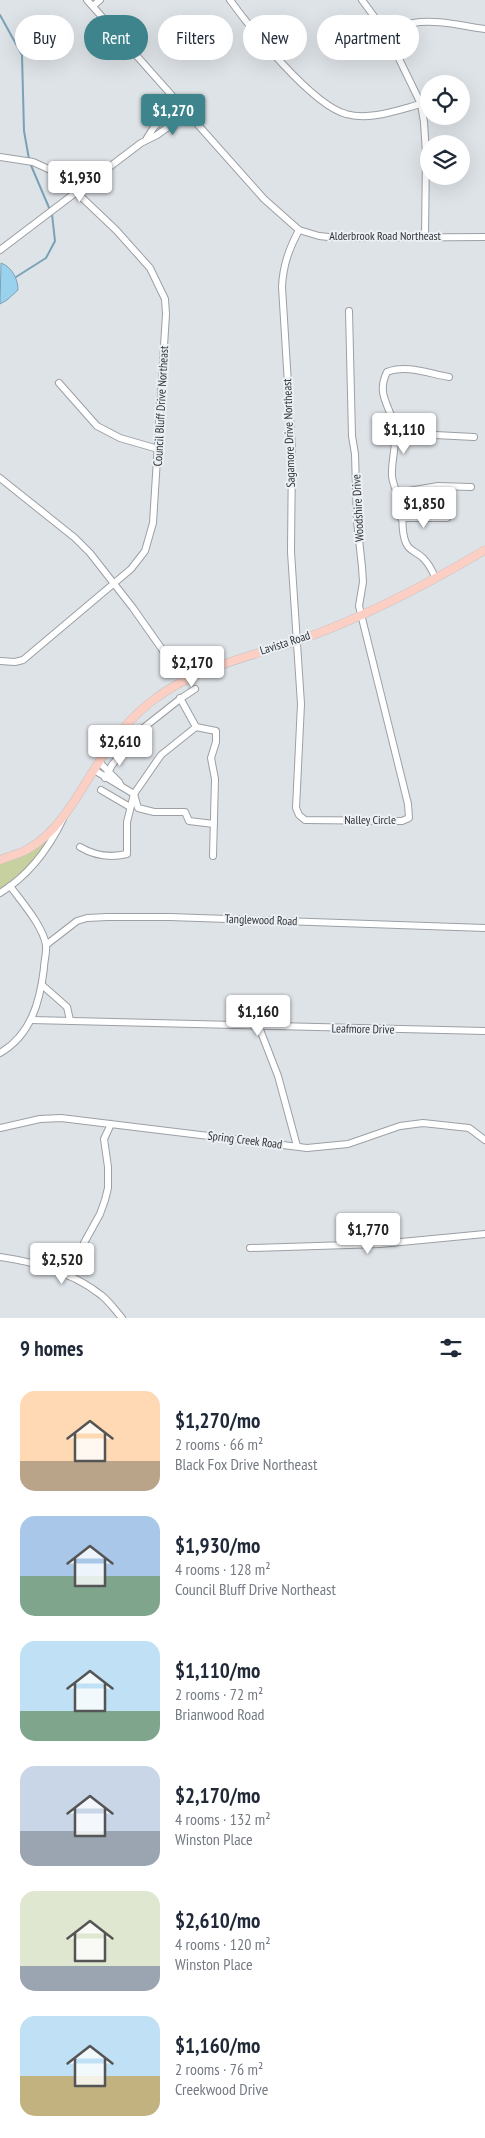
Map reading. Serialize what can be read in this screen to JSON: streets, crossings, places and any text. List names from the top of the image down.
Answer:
{
  "streets": {
    "main road": ["Lavista Road"],
    "street": [
      "Alderbrook Road Northeast",
      "Council Bluff Drive Northeast",
      "Sagamore Drive Northeast",
      "Woodshire Drive",
      "Nalley Circle",
      "Tanglewood Road",
      "Leafmore Drive",
      "Spring Creek Road"
    ]
  },
  "crossings": [
    ["Alderbrook Road Northeast", "Sagamore Drive Northeast"],
    ["Sagamore Drive Northeast", "Lavista Road"],
    ["Sagamore Drive Northeast", "Nalley Circle"],
    ["Woodshire Drive", "Lavista Road"],
    ["Woodshire Drive", "Nalley Circle"],
    ["Lavista Road", "Nalley Circle"]
  ],
  "page": {
    "chip": [
      "Buy",
      "Rent",
      "Filters",
      "New",
      "Apartment"
    ],
    "price": [
      "$1,270",
      "$1,930",
      "$1,110",
      "$1,850",
      "$2,170",
      "$2,610",
      "$1,160",
      "$1,770",
      "$2,520"
    ],
    "heading": "9 homes",
    "list": [
      {
        "name": "$1,270/mo",
        "note": "2 rooms · 66 m² · Black Fox Drive Northeast"
      },
      {
        "name": "$1,930/mo",
        "note": "4 rooms · 128 m² · Council Bluff Drive Northeast"
      },
      {
        "name": "$1,110/mo",
        "note": "2 rooms · 72 m² · Brianwood Road"
      },
      {
        "name": "$2,170/mo",
        "note": "4 rooms · 132 m² · Winston Place"
      },
      {
        "name": "$2,610/mo",
        "note": "4 rooms · 120 m² · Winston Place"
      },
      {
        "name": "$1,160/mo",
        "note": "2 rooms · 76 m² · Creekwood Drive"
      }
    ]
  }
}
